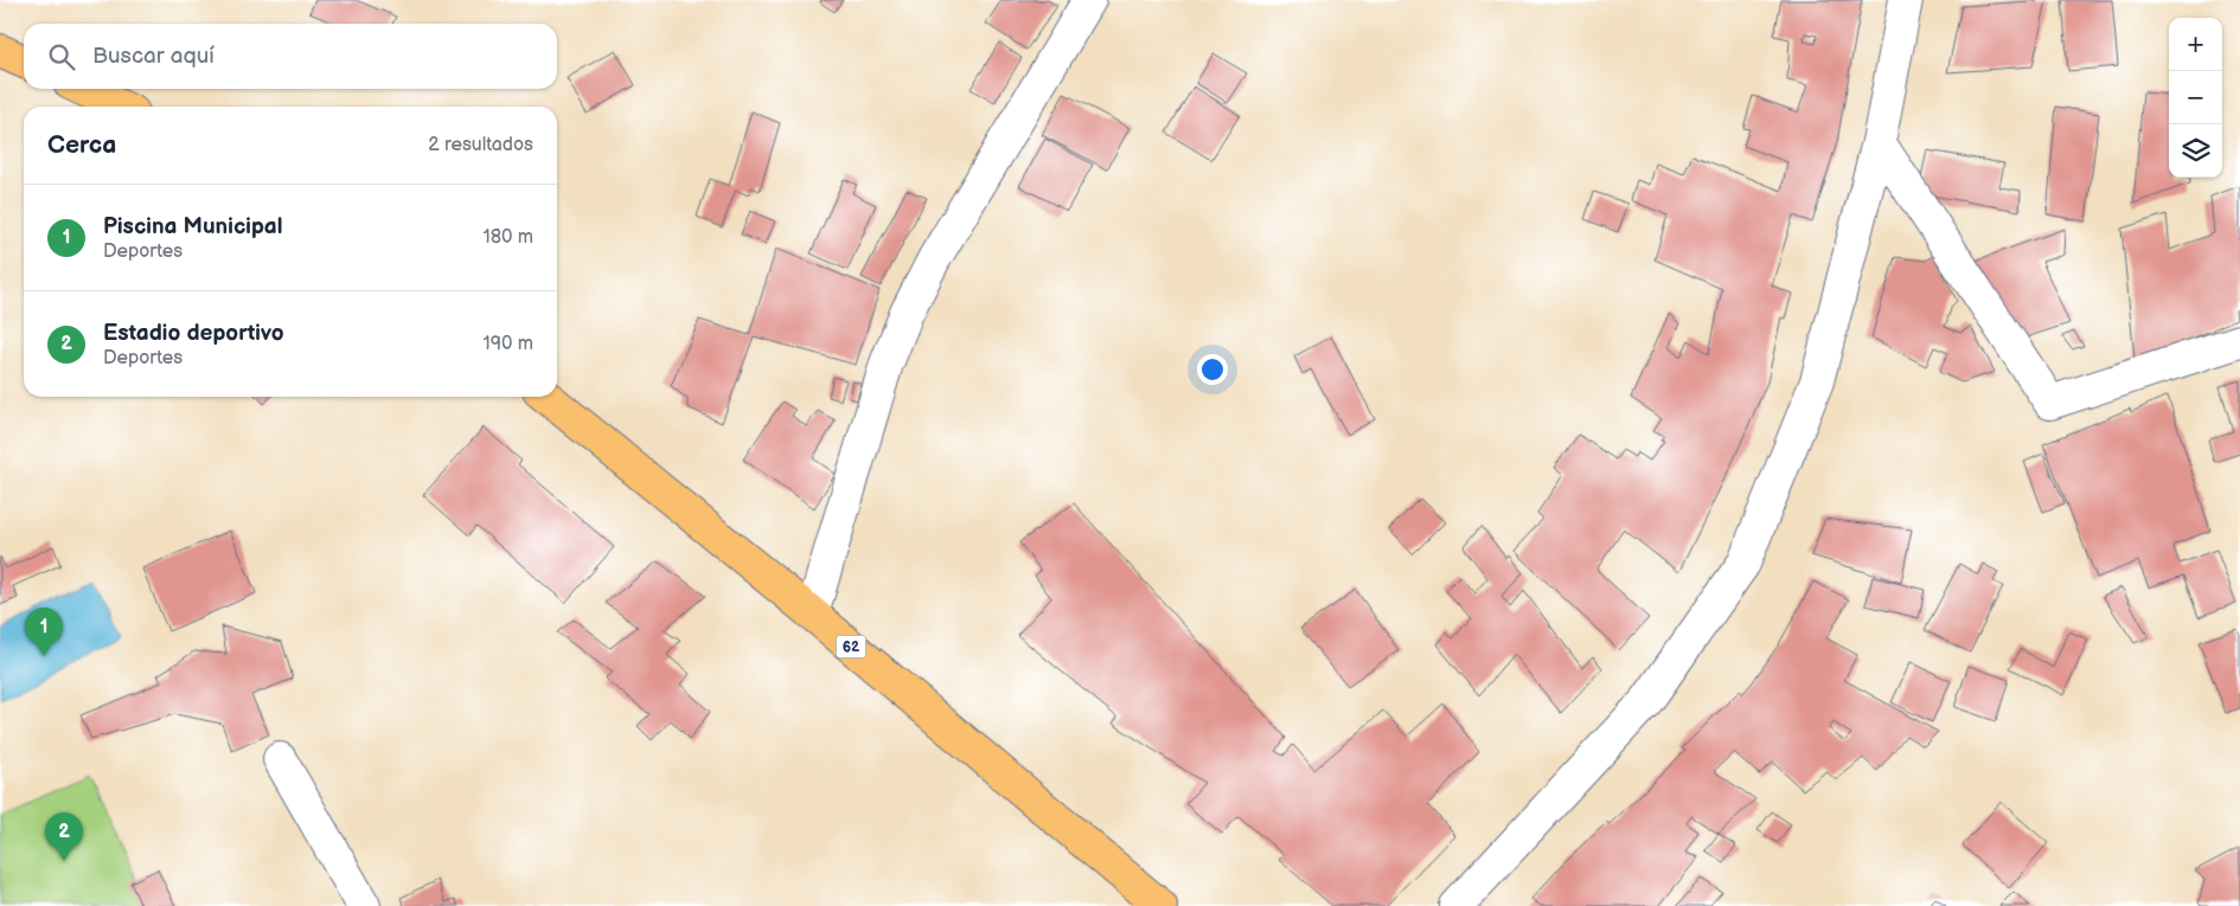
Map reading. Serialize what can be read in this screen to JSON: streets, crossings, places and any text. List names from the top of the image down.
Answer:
{
  "streets": {
    "main road": ["62"]
  },
  "page": {
    "map_buttons": ["+", "−"],
    "search": "Buscar aquí",
    "heading": ["Cerca", "2 resultados"],
    "list": [
      {
        "mark": "1",
        "name": "Piscina Municipal",
        "note": "Deportes",
        "value": "180 m"
      },
      {
        "mark": "2",
        "name": "Estadio deportivo",
        "note": "Deportes",
        "value": "190 m"
      }
    ],
    "pins": ["1", "2"]
  }
}
